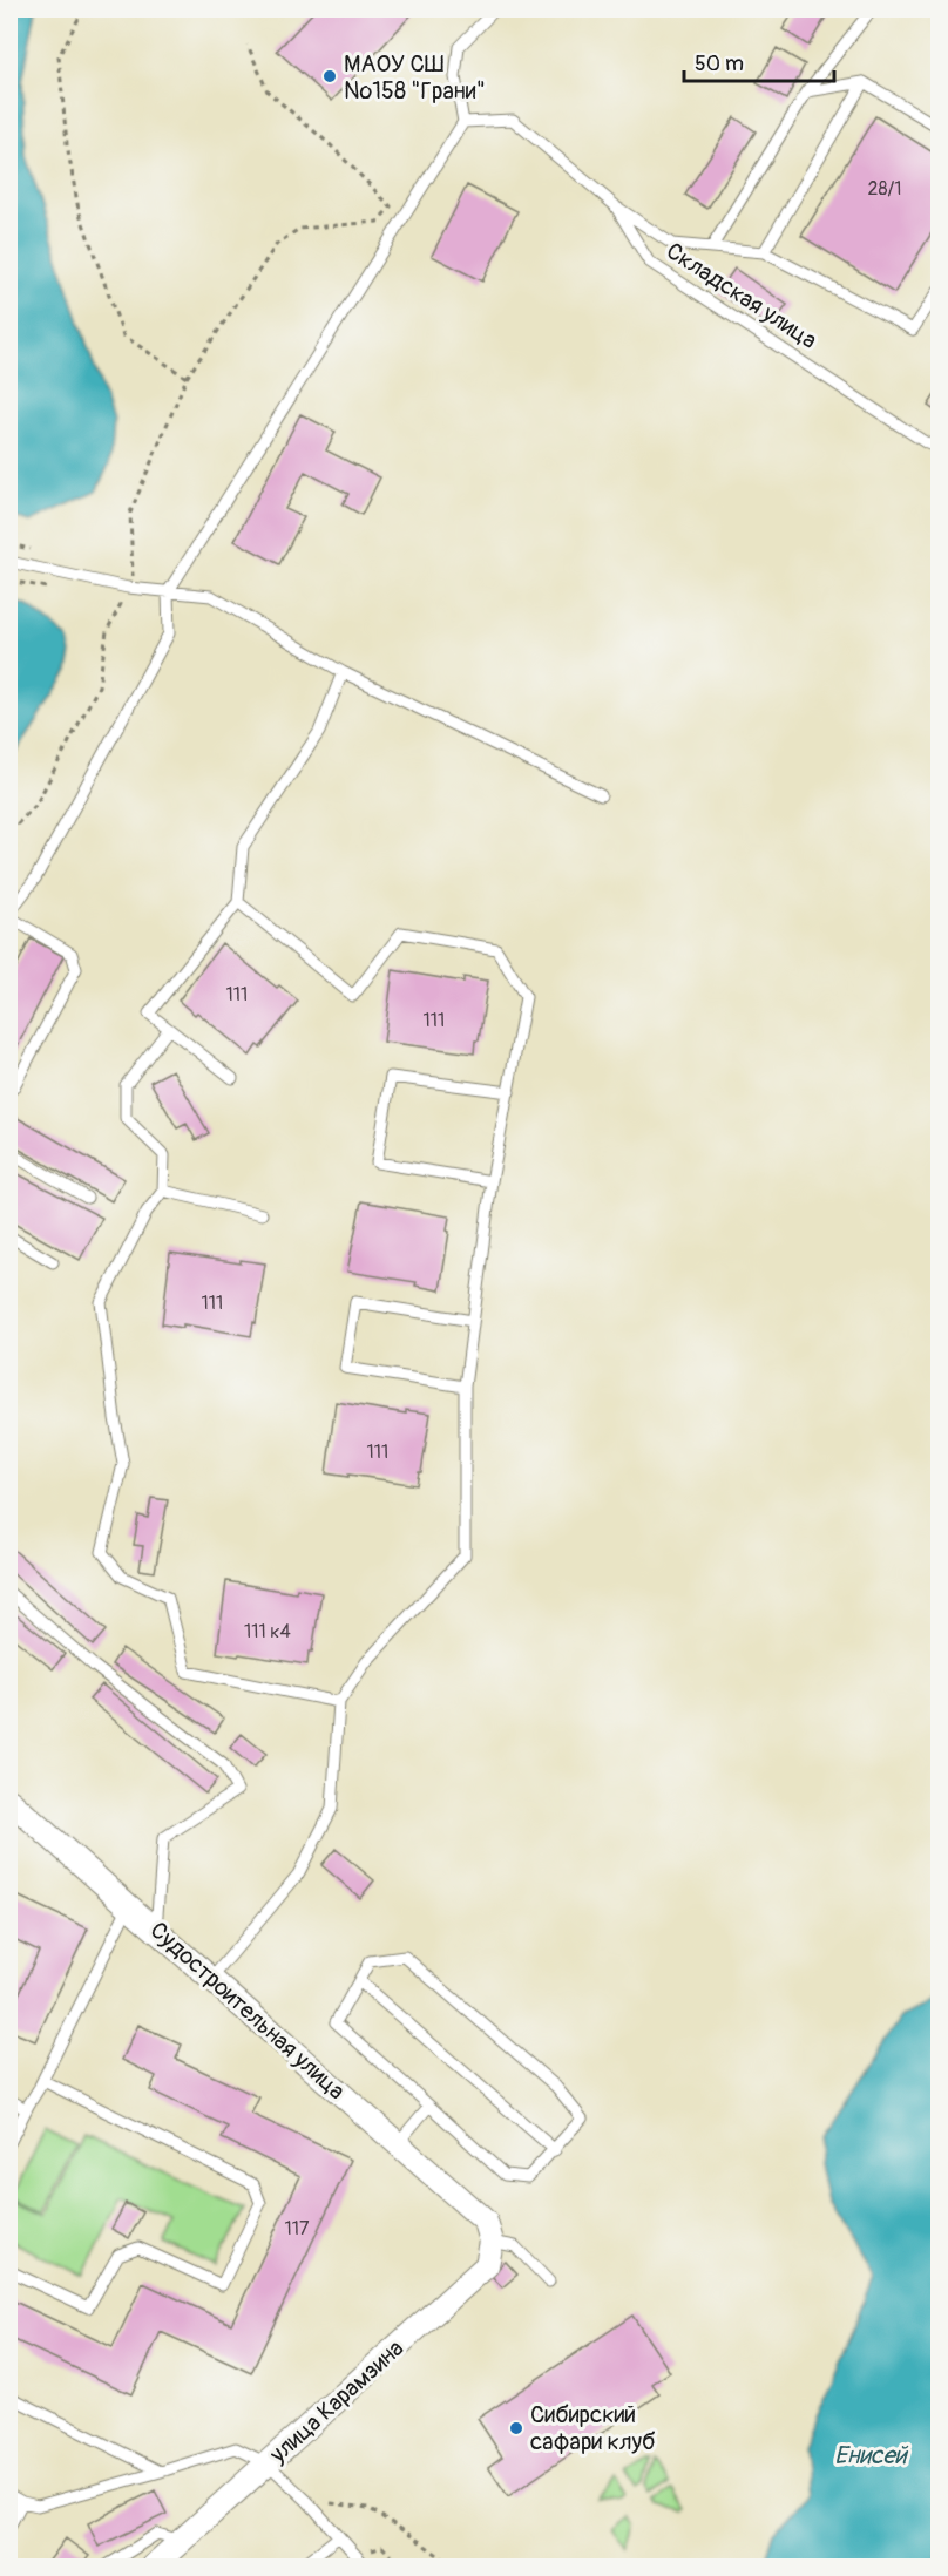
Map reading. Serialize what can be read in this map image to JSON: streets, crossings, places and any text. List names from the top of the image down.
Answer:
{
  "streets": {
    "street": ["Судостроительная улица", "улица Карамзина"],
    "lane": ["Складская улица"]
  },
  "crossings": [
    ["Судостроительная улица", "улица Карамзина"]
  ],
  "water": ["Енисей"],
  "places": ["МАОУ СШ №158 \"Грани\"", "Сибирский сафари клуб"],
  "house_numbers": [
    "28/1",
    "111",
    "111",
    "111",
    "111",
    "111 к4",
    "117"
  ],
  "scale_bar": "50 m"
}
